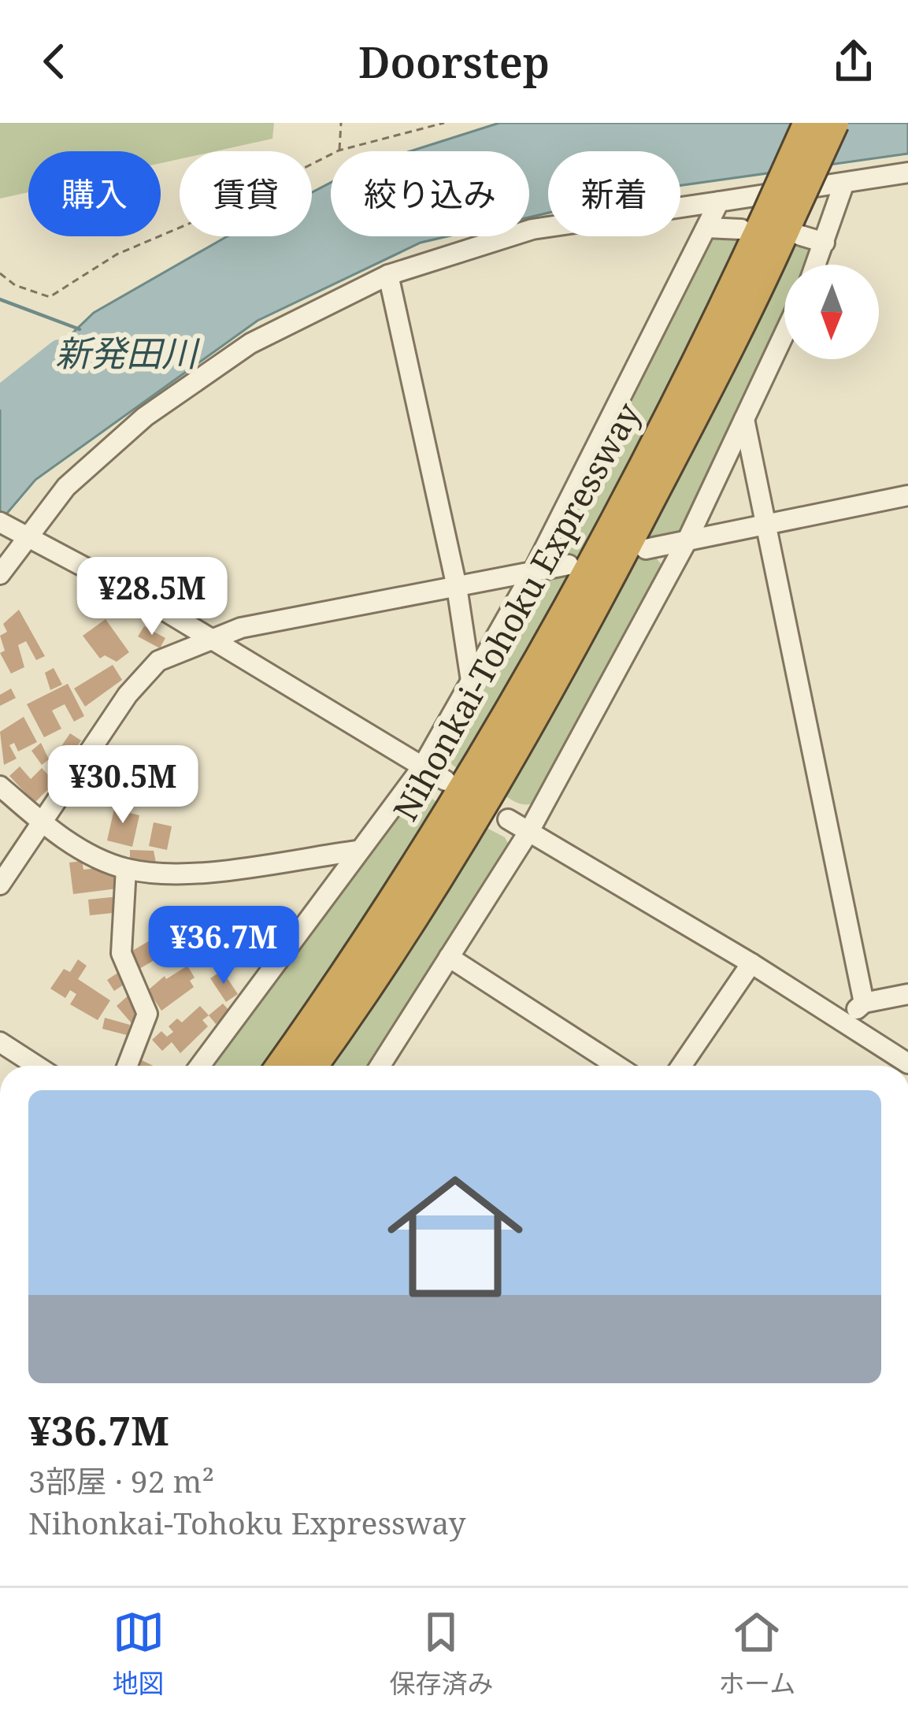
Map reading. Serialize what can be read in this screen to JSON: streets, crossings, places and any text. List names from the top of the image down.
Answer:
{
  "streets": {
    "highway": ["Nihonkai-Tohoku Expressway"]
  },
  "water": ["新発田川"],
  "north": "bottom",
  "page": {
    "header": "Doorstep",
    "chip": [
      "購入",
      "賃貸",
      "絞り込み",
      "新着"
    ],
    "price": ["¥28.5M", "¥30.5M", "¥36.7M"],
    "list": [
      {
        "name": "¥36.7M",
        "note": "3部屋 · 92 m² · Nihonkai-Tohoku Expressway"
      }
    ],
    "tabs": ["地図", "保存済み", "ホーム"]
  }
}
